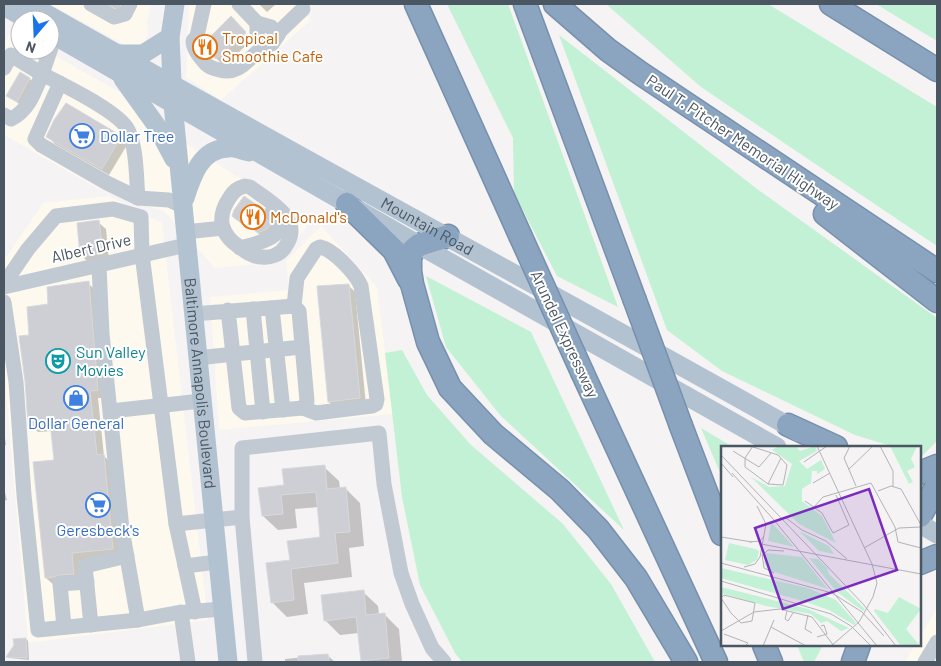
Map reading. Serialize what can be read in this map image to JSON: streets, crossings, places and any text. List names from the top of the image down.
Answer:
{
  "streets": {
    "highway": ["Paul T. Pitcher Memorial Highway", "Arundel Expressway"],
    "main road": ["Mountain Road", "Baltimore Annapolis Boulevard"],
    "street": ["Albert Drive"]
  },
  "crossings": [
    ["Mountain Road", "Baltimore Annapolis Boulevard"],
    ["Albert Drive", "Baltimore Annapolis Boulevard"]
  ],
  "places": {
    "restaurant": ["Tropical Smoothie Cafe", "McDonald's"],
    "supermarket": ["Dollar Tree", "Geresbeck's"],
    "theatre": ["Sun Valley Movies"],
    "shop": ["Dollar General"]
  },
  "north": "bottom"
}
